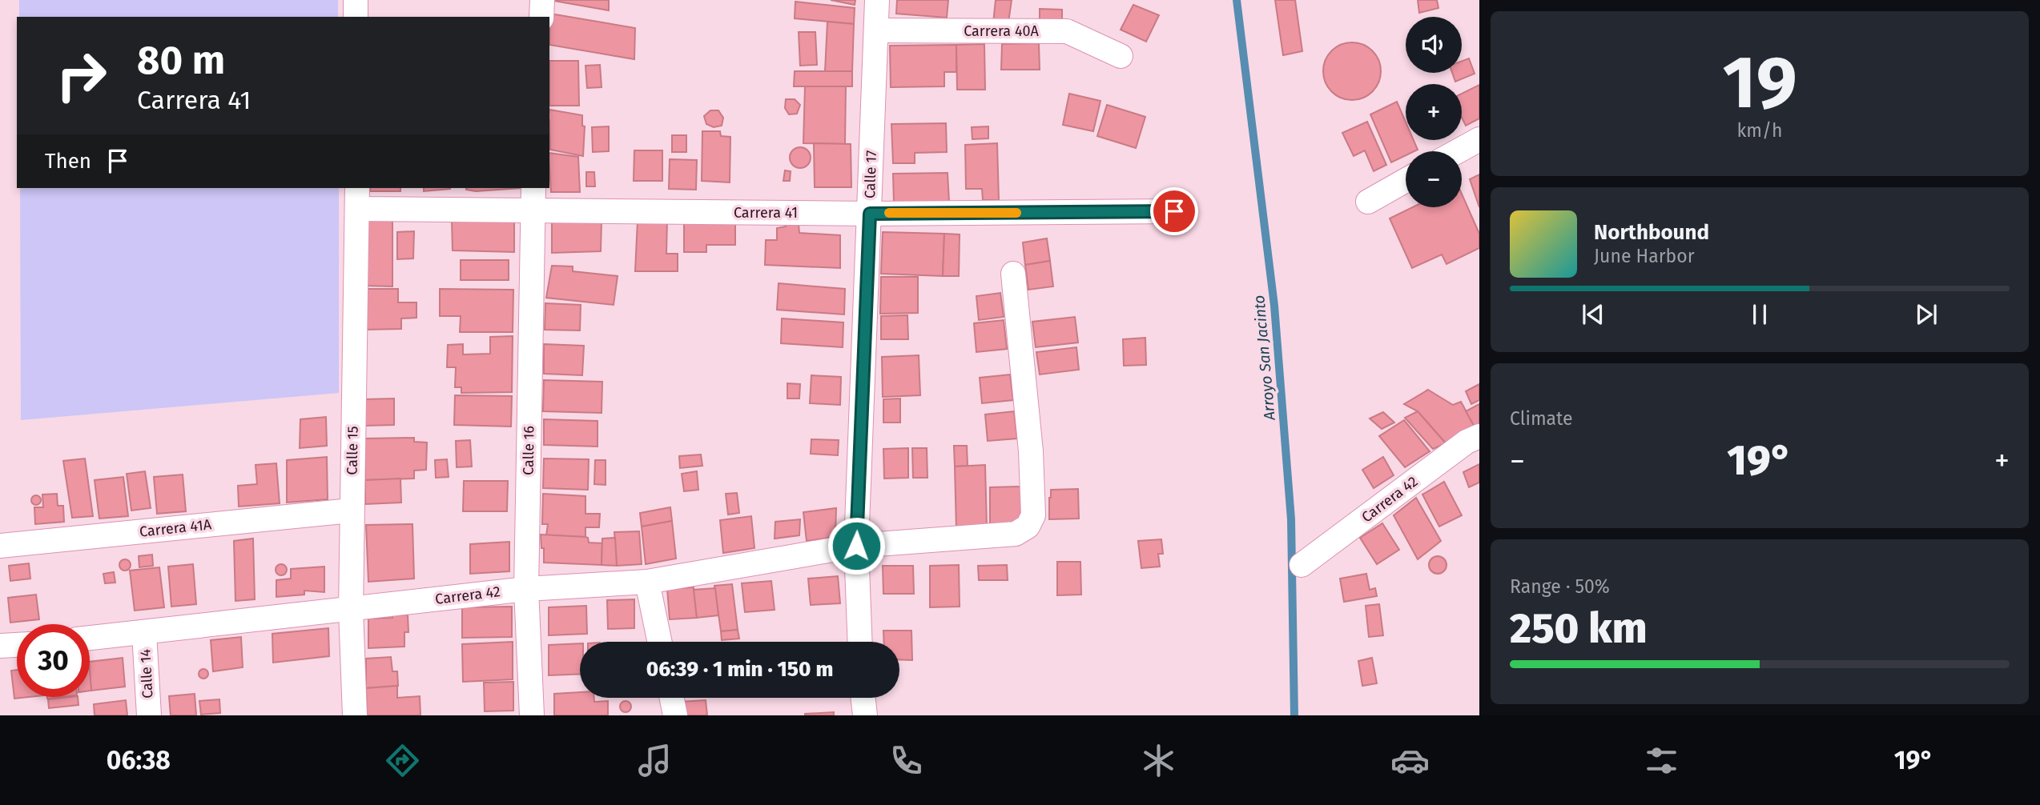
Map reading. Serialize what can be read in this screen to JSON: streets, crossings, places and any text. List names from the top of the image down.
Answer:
{
  "streets": {
    "street": [
      "Carrera 40A",
      "Calle 17",
      "Carrera 41",
      "Calle 15",
      "Calle 16",
      "Carrera 42",
      "Carrera 41A",
      "Calle 14"
    ]
  },
  "crossings": [
    ["Carrera 40A", "Calle 17"],
    ["Calle 17", "Carrera 41"],
    ["Calle 17", "Carrera 42"],
    ["Carrera 41", "Calle 15"],
    ["Carrera 41", "Calle 16"],
    ["Calle 15", "Carrera 42"],
    ["Calle 15", "Carrera 41A"],
    ["Calle 16", "Carrera 42"],
    ["Carrera 42", "Calle 14"]
  ],
  "water": ["Arroyo San Jacinto"],
  "page": {
    "tile": [
      ["19", "km/h"],
      "Climate",
      ["Range · 50%", "250 km"]
    ],
    "map_buttons": ["+", "−"],
    "turn": ["80 m", "Carrera 41"],
    "then": "Then",
    "song": ["Northbound", "June Harbor"],
    "heat": ["−", "19°", "+"],
    "limit": "30",
    "trip": "06:39 · 1 min · 150 m",
    "tabs": ["06:38", "19°"]
  }
}
